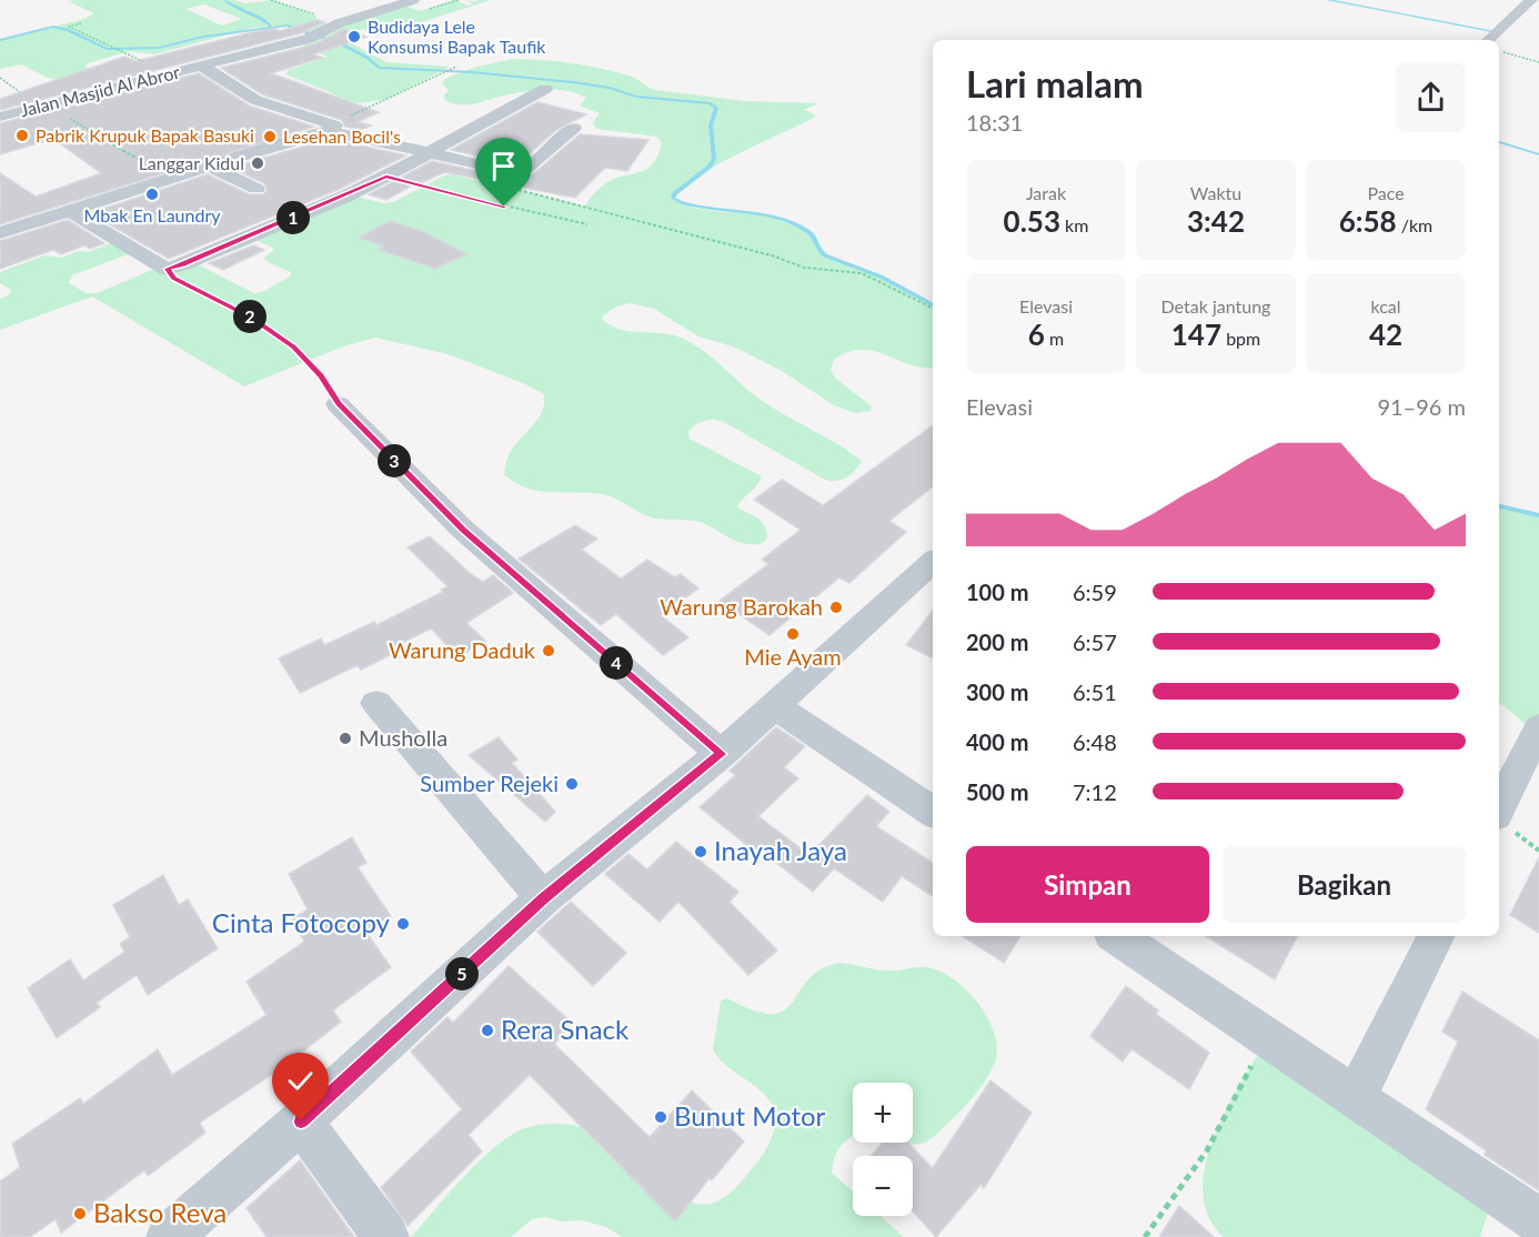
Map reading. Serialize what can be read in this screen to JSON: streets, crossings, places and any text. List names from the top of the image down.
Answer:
{
  "streets": {
    "street": ["Jalan Masjid Al Abror"]
  },
  "places": [
    "Budidaya Lele Konsumsi Bapak Taufik",
    "Pabrik Krupuk Bapak Basuki",
    "Lesehan Bocil's",
    "Langgar Kidul",
    "Mbak En Laundry",
    "Warung Barokah",
    "Mie Ayam",
    "Warung Daduk",
    "Musholla",
    "Sumber Rejeki",
    "Inayah Jaya",
    "Cinta Fotocopy",
    "Rera Snack",
    "Bunut Motor",
    "Bakso Reva"
  ],
  "page": {
    "heading": ["Lari malam", "18:31"],
    "stats": [
      ["Jarak", "0.53 km"],
      ["Waktu", "3:42"],
      ["Pace", "6:58 /km"],
      ["Elevasi", "6 m"],
      ["Detak jantung", "147 bpm"],
      ["kcal", "42"]
    ],
    "pins": [
      "1",
      "2",
      "3",
      "4",
      "5"
    ],
    "chart": ["Elevasi", "91–96 m"],
    "list": [
      {
        "name": "100 m",
        "note": "6:59"
      },
      {
        "name": "200 m",
        "note": "6:57"
      },
      {
        "name": "300 m",
        "note": "6:51"
      },
      {
        "name": "400 m",
        "note": "6:48"
      },
      {
        "name": "500 m",
        "note": "7:12"
      }
    ],
    "buttons": ["Simpan", "Bagikan"],
    "map_buttons": ["+", "−"]
  }
}
